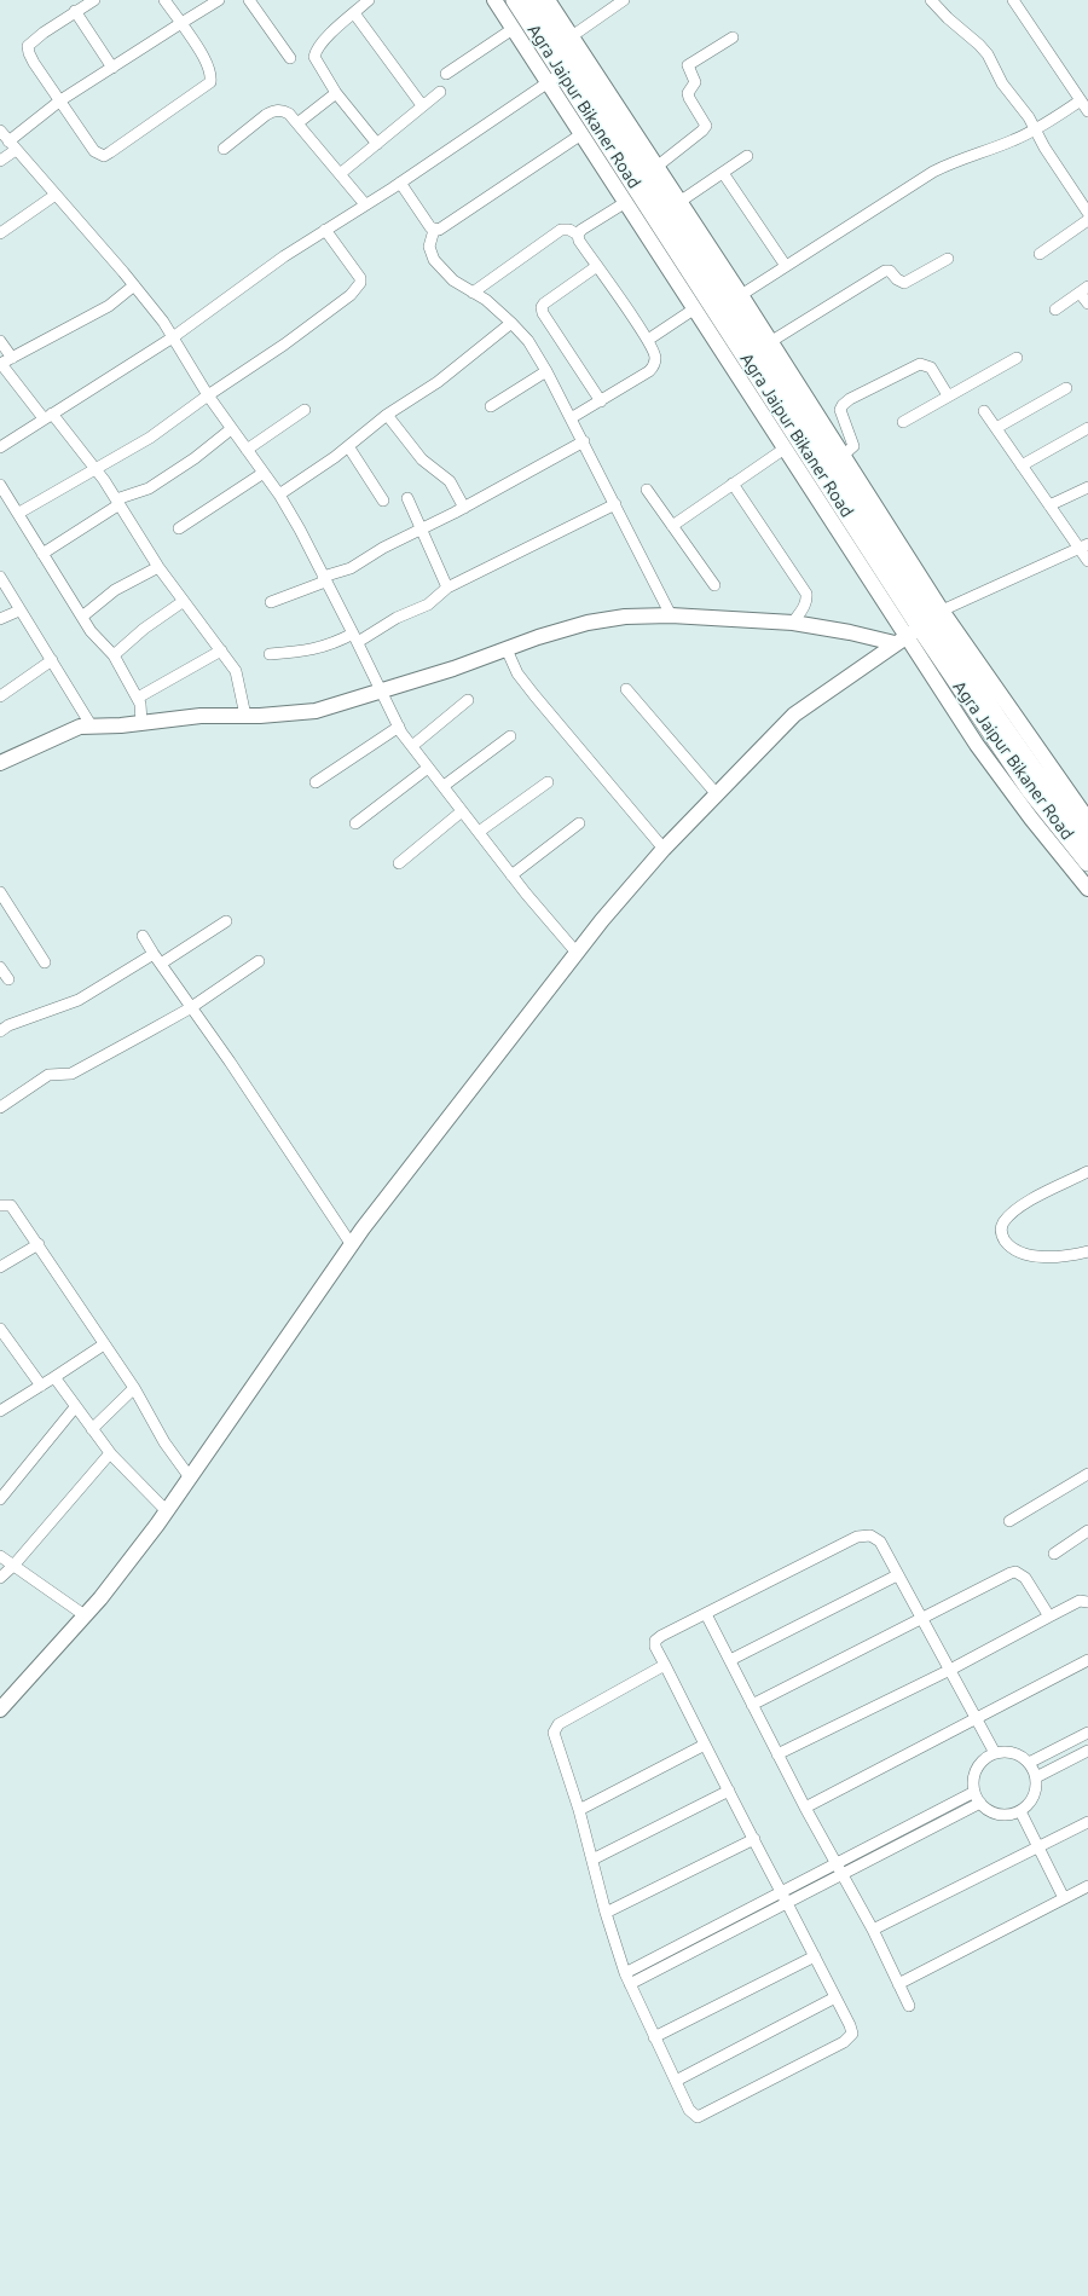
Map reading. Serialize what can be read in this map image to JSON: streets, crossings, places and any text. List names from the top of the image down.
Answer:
{
  "streets": {
    "highway": ["Agra Jaipur Bikaner Road"]
  }
}
